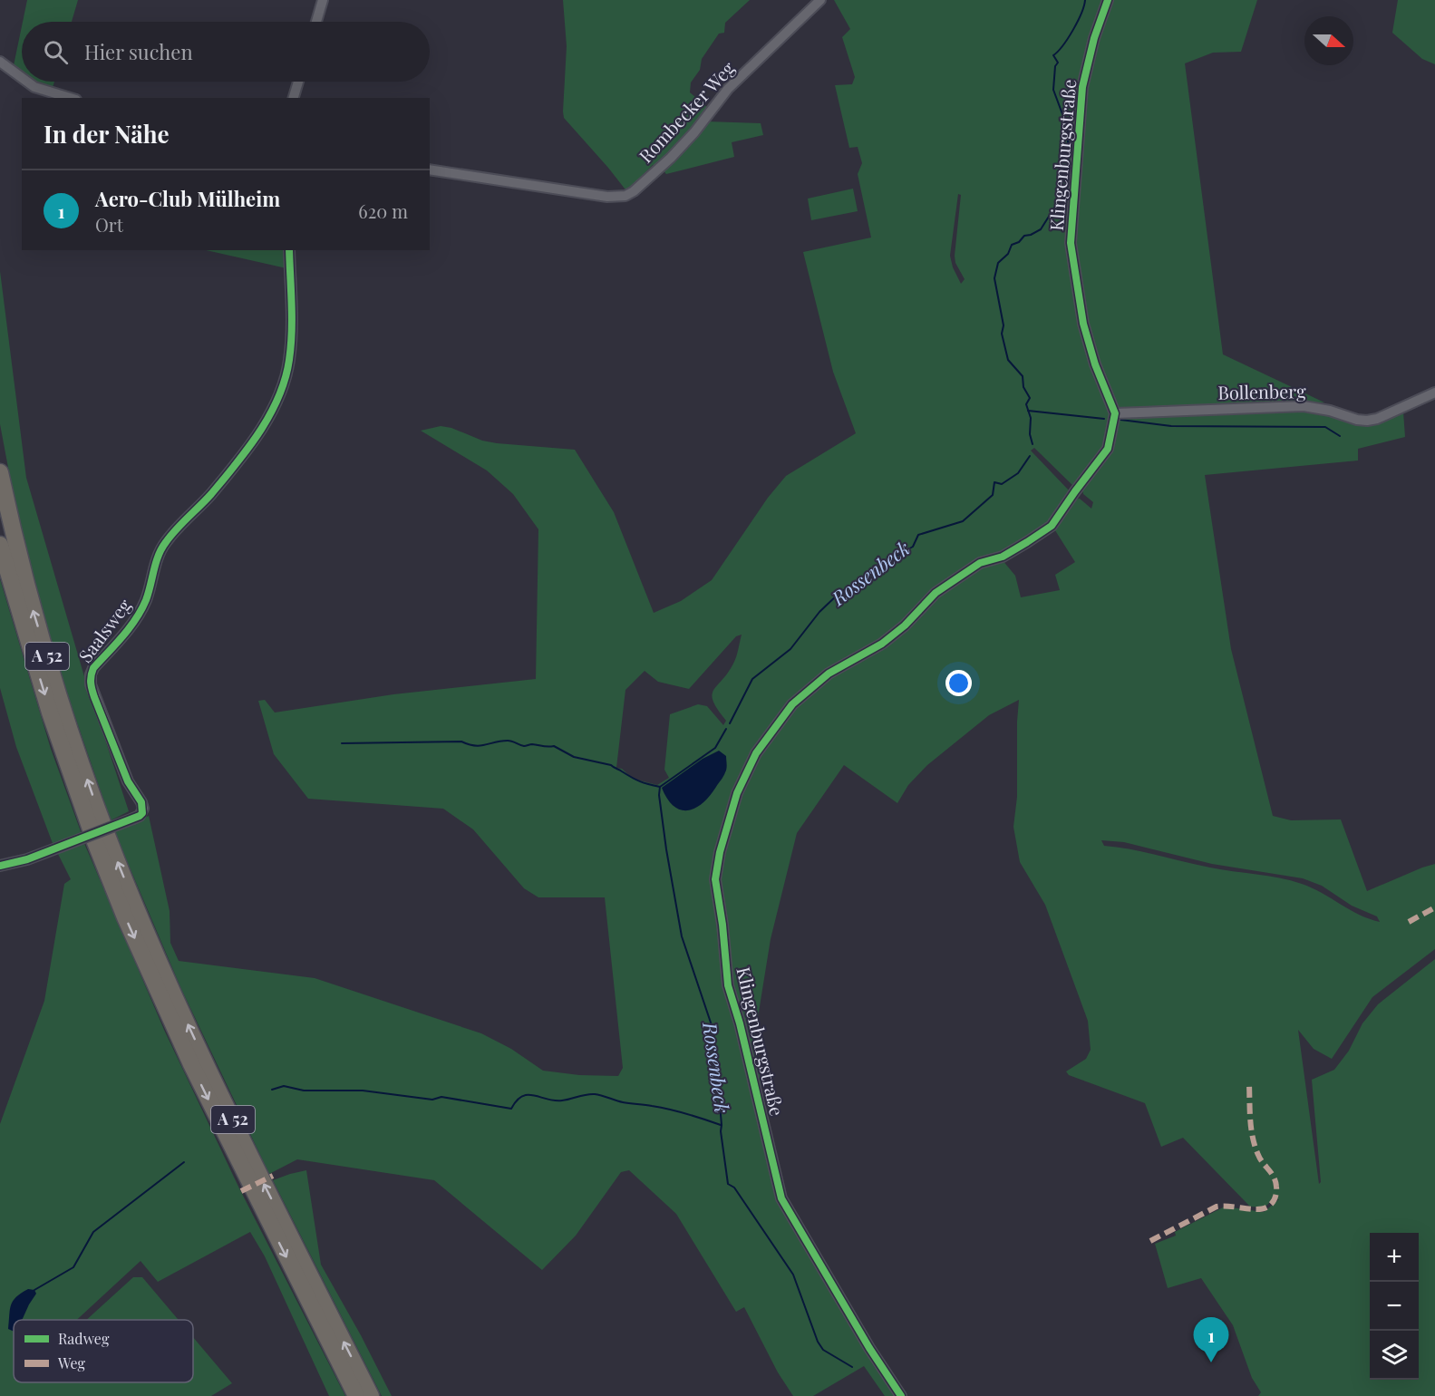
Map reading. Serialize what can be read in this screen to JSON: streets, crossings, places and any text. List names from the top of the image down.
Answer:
{
  "streets": {
    "highway": ["A 52"],
    "street": [
      "Rombecker Weg",
      "Klingenburgstraße",
      "Bollenberg",
      "Saalsweg"
    ]
  },
  "crossings": [
    ["Klingenburgstraße", "Bollenberg"]
  ],
  "water": ["Rossenbeck"],
  "legend": ["Radweg", "Weg"],
  "north": "right",
  "page": {
    "search": "Hier suchen",
    "heading": "In der Nähe",
    "list": [
      {
        "mark": "1",
        "name": "Aero-Club Mülheim",
        "note": "Ort",
        "value": "620 m"
      }
    ],
    "map_buttons": ["+", "−"],
    "pins": "1"
  }
}
